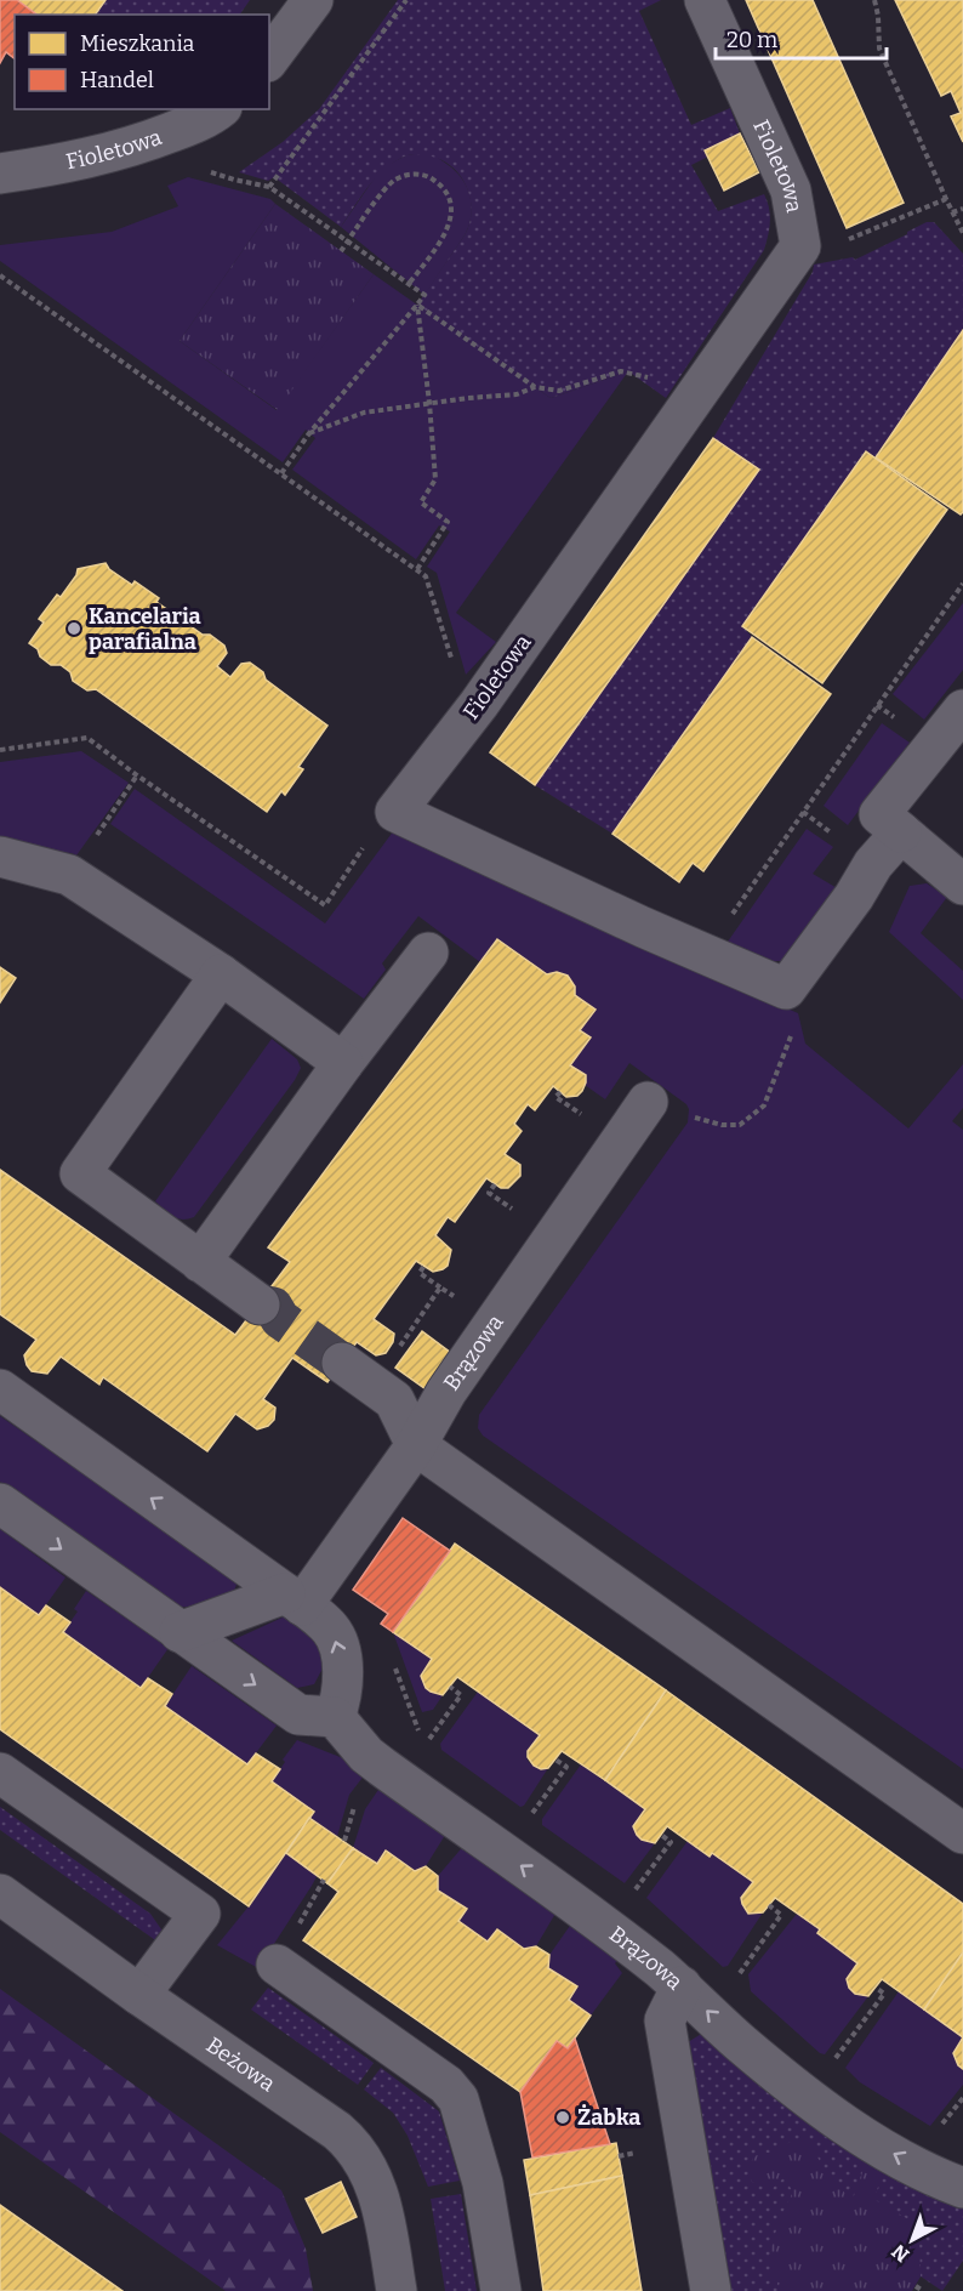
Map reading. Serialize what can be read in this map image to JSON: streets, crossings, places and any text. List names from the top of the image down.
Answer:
{
  "streets": {
    "street": ["Fioletowa", "Brązowa", "Beżowa"]
  },
  "places": ["Kancelaria parafialna", "Żabka"],
  "legend": ["Mieszkania", "Handel"],
  "scale_bar": "20 m",
  "north": "bottom left"
}
